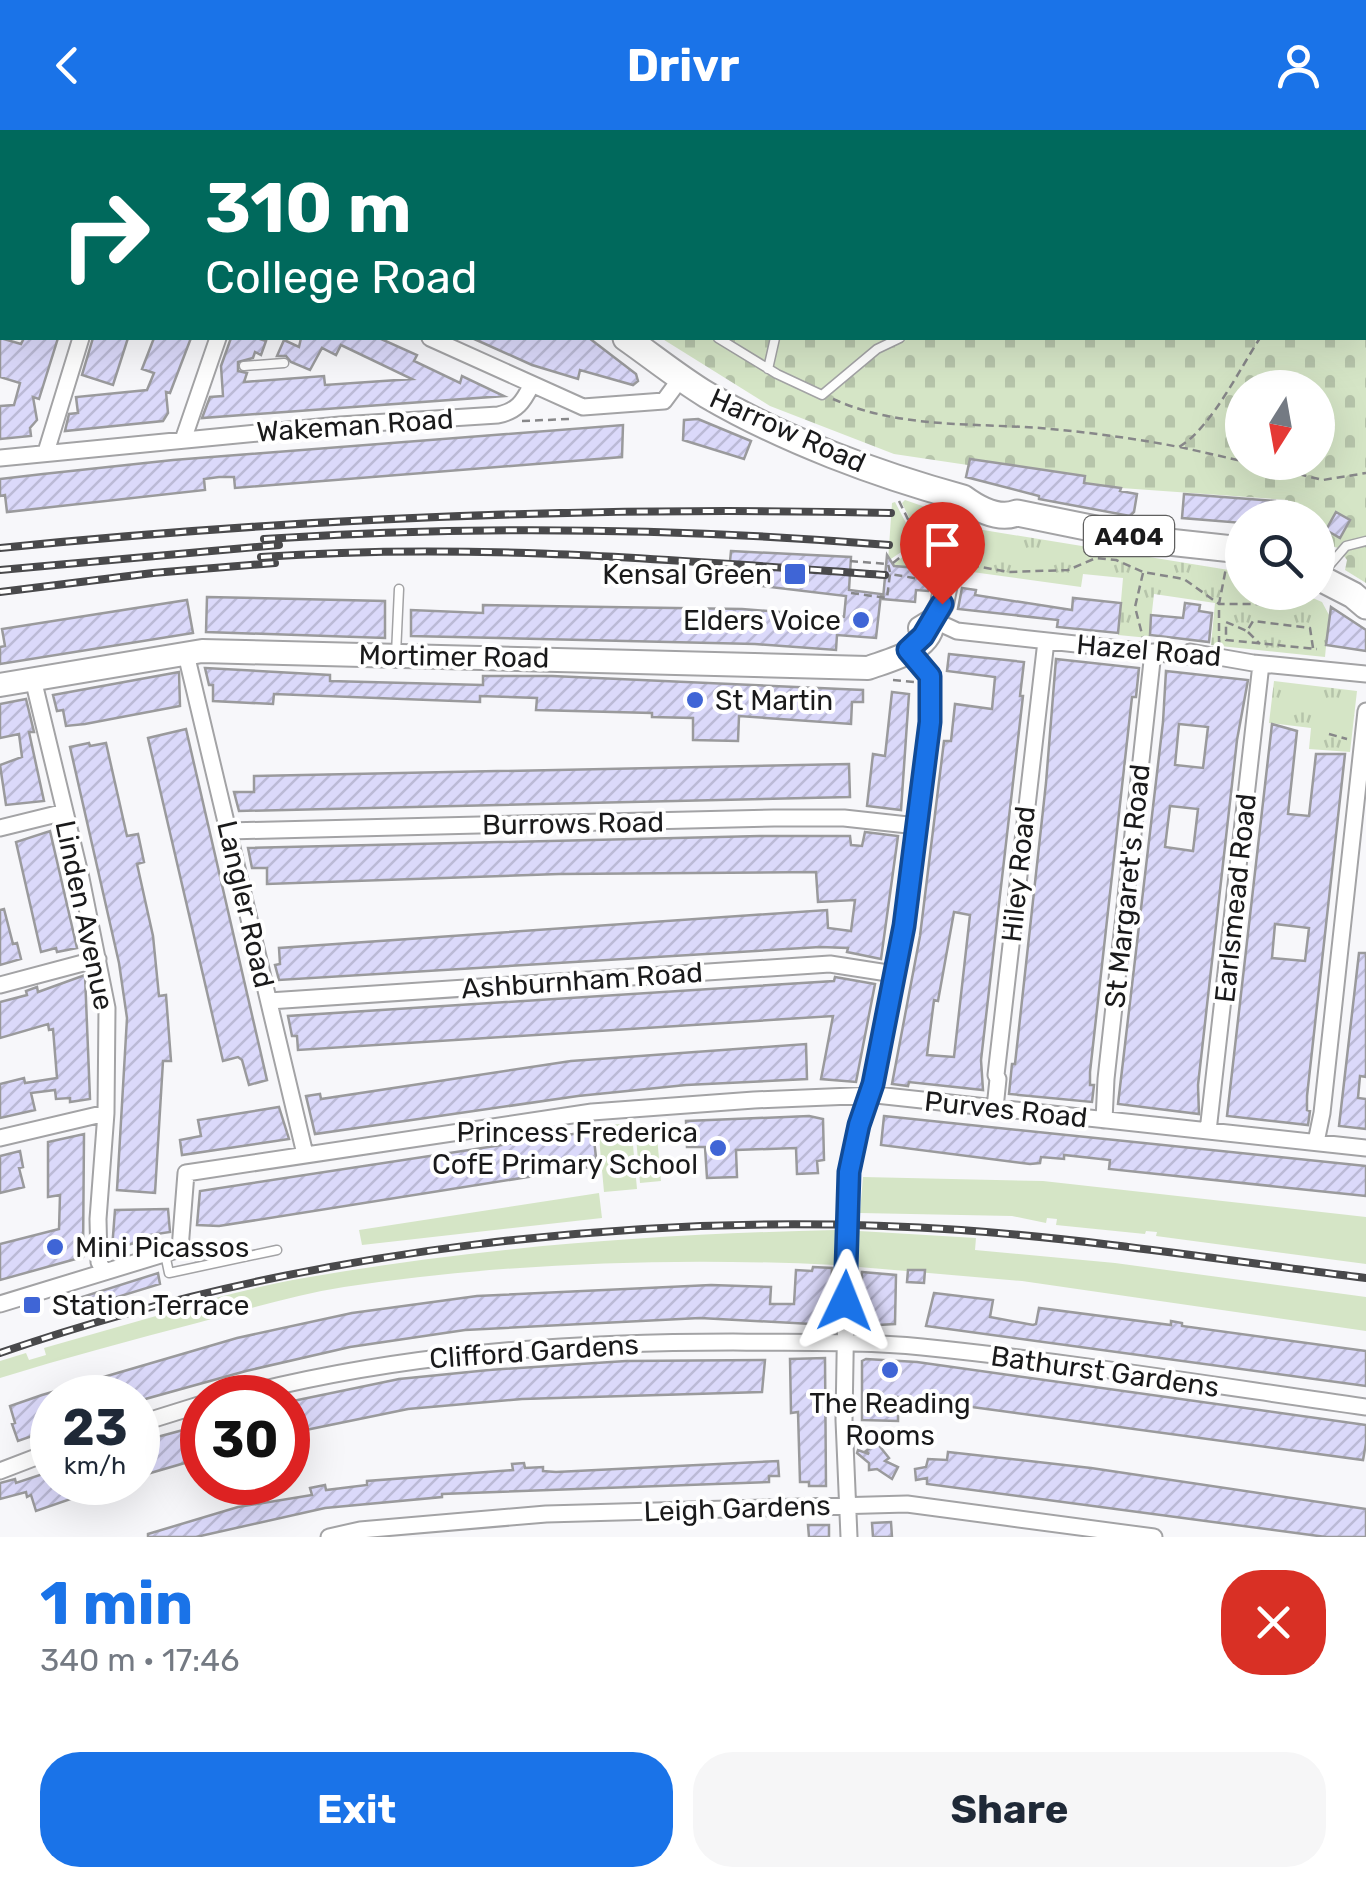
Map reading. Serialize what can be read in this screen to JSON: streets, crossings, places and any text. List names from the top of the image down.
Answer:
{
  "streets": {
    "main road": ["Harrow Road", "A404", "Mortimer Road"],
    "street": [
      "Wakeman Road",
      "Hazel Road",
      "Burrows Road",
      "Hiley Road",
      "St Margaret's Road",
      "Earlsmead Road",
      "Langler Road",
      "Linden Avenue",
      "Ashburnham Road",
      "Purves Road",
      "Clifford Gardens",
      "Bathurst Gardens",
      "Leigh Gardens"
    ]
  },
  "crossings": [
    ["Hazel Road", "Hiley Road"],
    ["Hazel Road", "St Margaret's Road"],
    ["Hazel Road", "Earlsmead Road"],
    ["Mortimer Road", "Langler Road"],
    ["Mortimer Road", "Linden Avenue"],
    ["Burrows Road", "Langler Road"],
    ["Hiley Road", "Purves Road"],
    ["St Margaret's Road", "Purves Road"],
    ["Earlsmead Road", "Purves Road"],
    ["Langler Road", "Ashburnham Road"],
    ["Langler Road", "Purves Road"],
    ["Clifford Gardens", "Bathurst Gardens"]
  ],
  "places": {
    "transit": ["Kensal Green", "Station Terrace"],
    "other": [
      "Elders Voice",
      "St Martin",
      "Princess Frederica CofE Primary School",
      "Mini Picassos",
      "The Reading Rooms"
    ]
  },
  "north": "bottom",
  "page": {
    "header": "Drivr",
    "turn": ["310 m", "College Road"],
    "speed": "23 km/h",
    "limit": "30",
    "heading": ["1 min", "340 m · 17:46"],
    "buttons": ["Exit", "Share"]
  }
}
